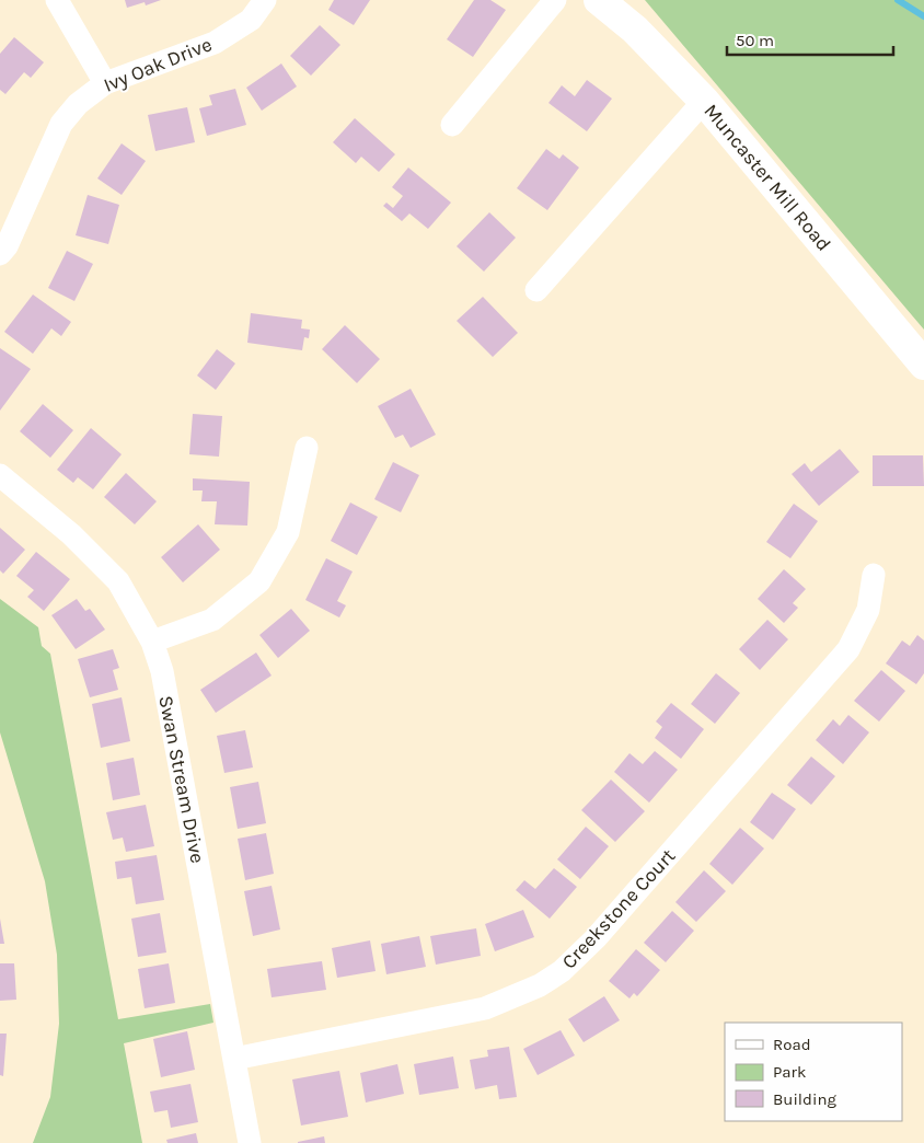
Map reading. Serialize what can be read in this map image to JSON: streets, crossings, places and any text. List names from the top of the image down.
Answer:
{
  "streets": {
    "main road": ["Muncaster Mill Road"],
    "street": ["Ivy Oak Drive", "Swan Stream Drive", "Creekstone Court"]
  },
  "crossings": [
    ["Swan Stream Drive", "Creekstone Court"]
  ],
  "legend": ["Road", "Park", "Building"],
  "scale_bar": "50 m"
}
